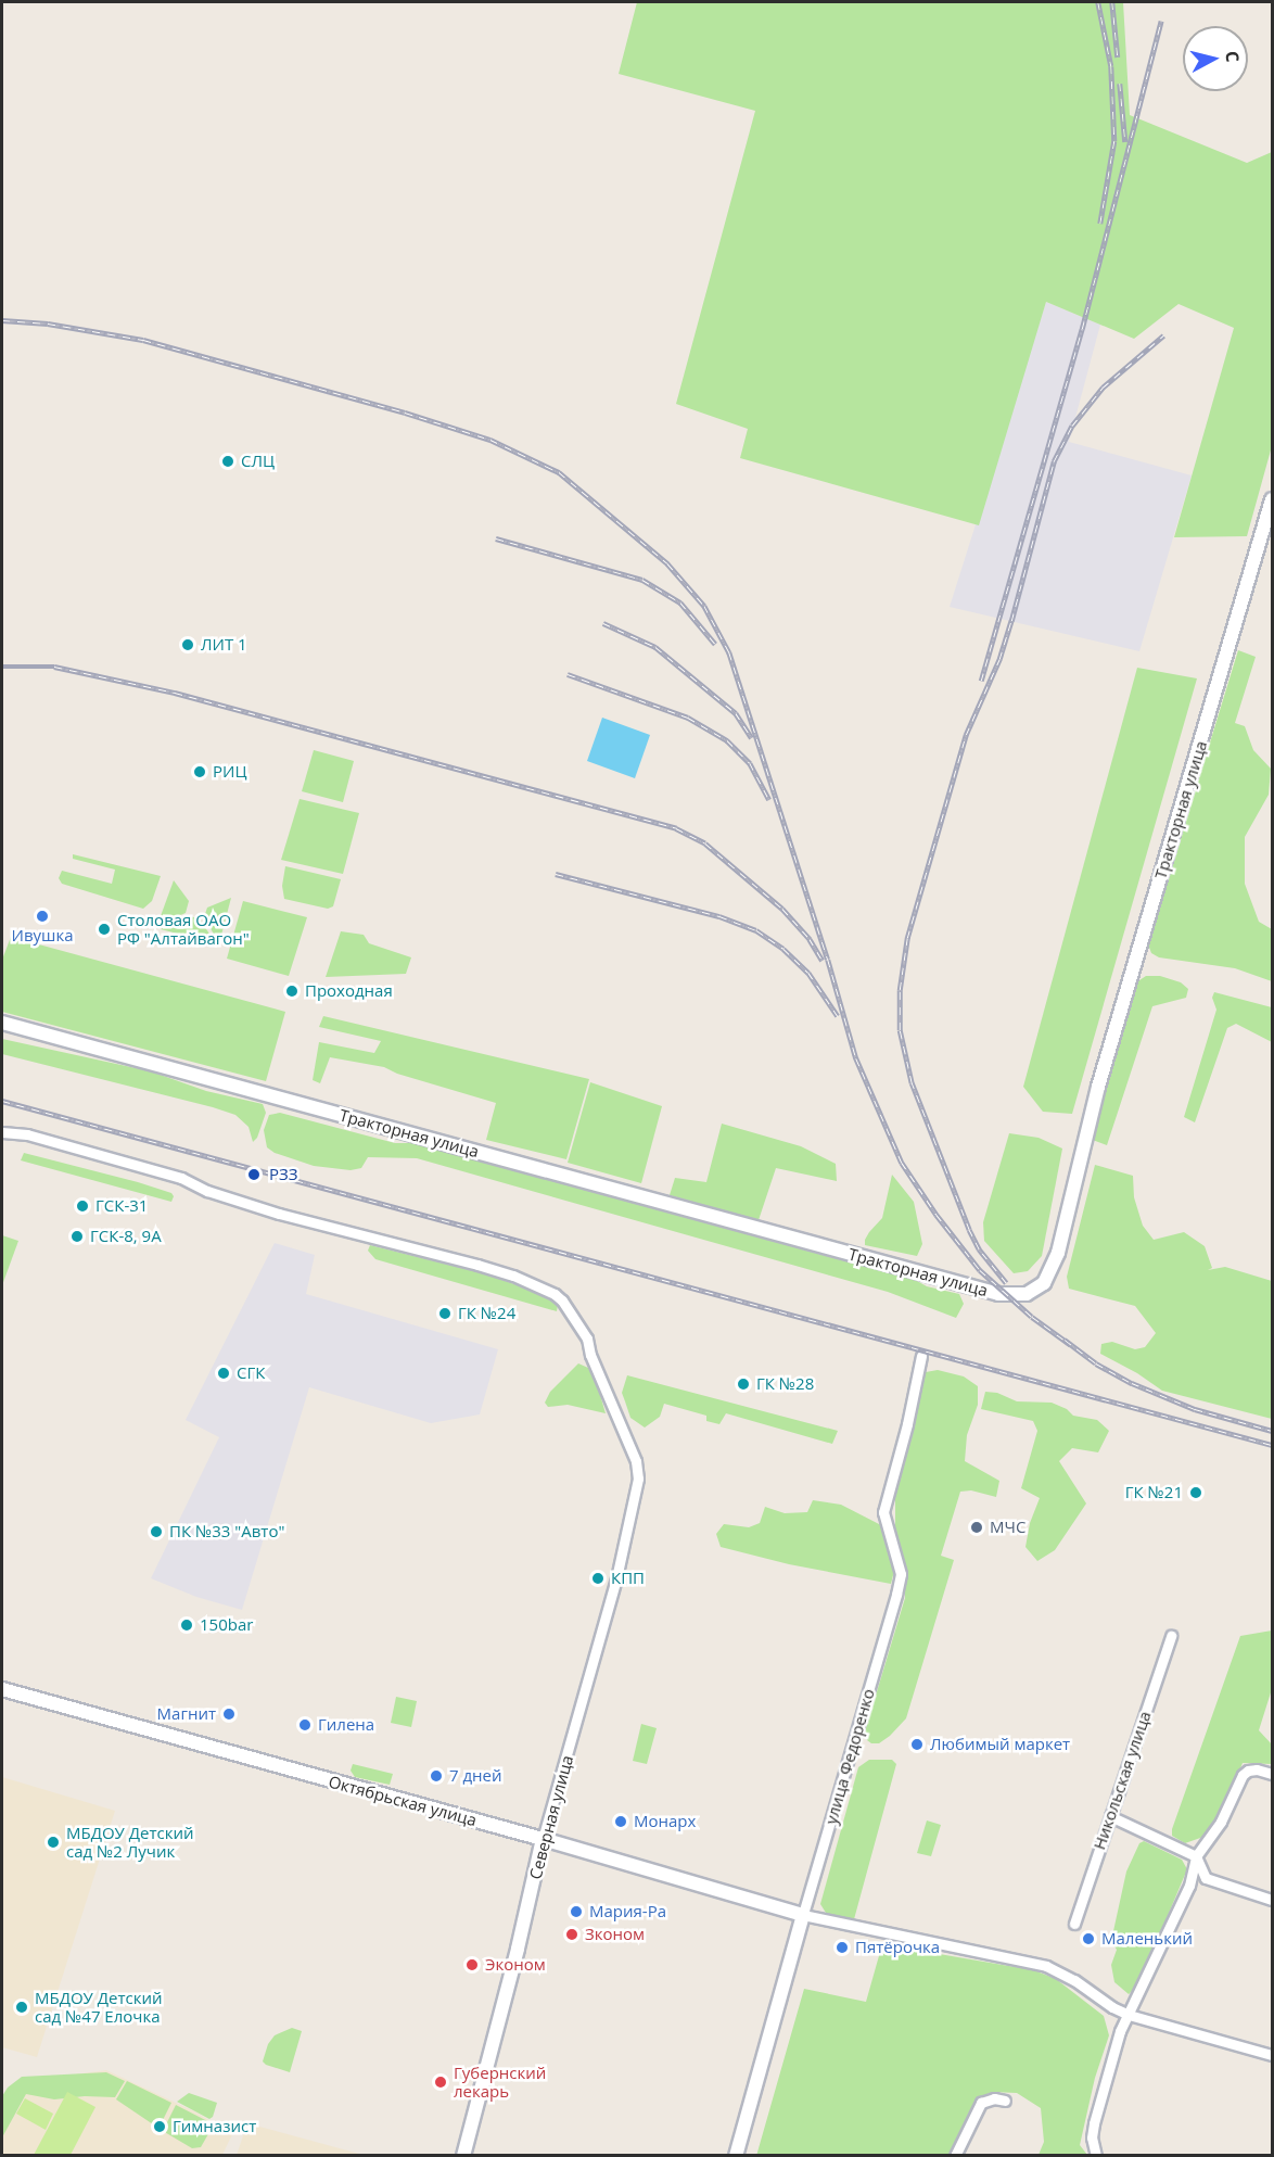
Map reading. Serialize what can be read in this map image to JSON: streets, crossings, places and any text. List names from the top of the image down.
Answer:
{
  "streets": {
    "main road": [
      "Тракторная улица",
      "улица Федоренко",
      "Октябрьская улица",
      "Северная улица"
    ],
    "street": ["Никольская улица"]
  },
  "crossings": [
    ["улица Федоренко", "Октябрьская улица"],
    ["Октябрьская улица", "Северная улица"]
  ],
  "places": [
    "СЛЦ",
    "ЛИТ 1",
    "РИЦ",
    "Ивушка",
    "Столовая ОАО РФ \"Алтайвагон\"",
    "Проходная",
    "РЗЗ",
    "ГСК-31",
    "ГСК-8, 9А",
    "ГК №24",
    "СГК",
    "ГК №28",
    "ГК №21",
    "МЧС",
    "ПК №33 \"Авто\"",
    "КПП",
    "150bar",
    "Магнит",
    "Гилена",
    "Любимый маркет",
    "7 дней",
    "Монарх",
    "МБДОУ Детский сад №2 Лучик",
    "Мария-Ра",
    "Зконом",
    "Маленький",
    "Пятёрочка",
    "Эконом",
    "МБДОУ Детский сад №47 Елочка",
    "Губернский лекарь",
    "Гимназист"
  ],
  "north": "right"
}
